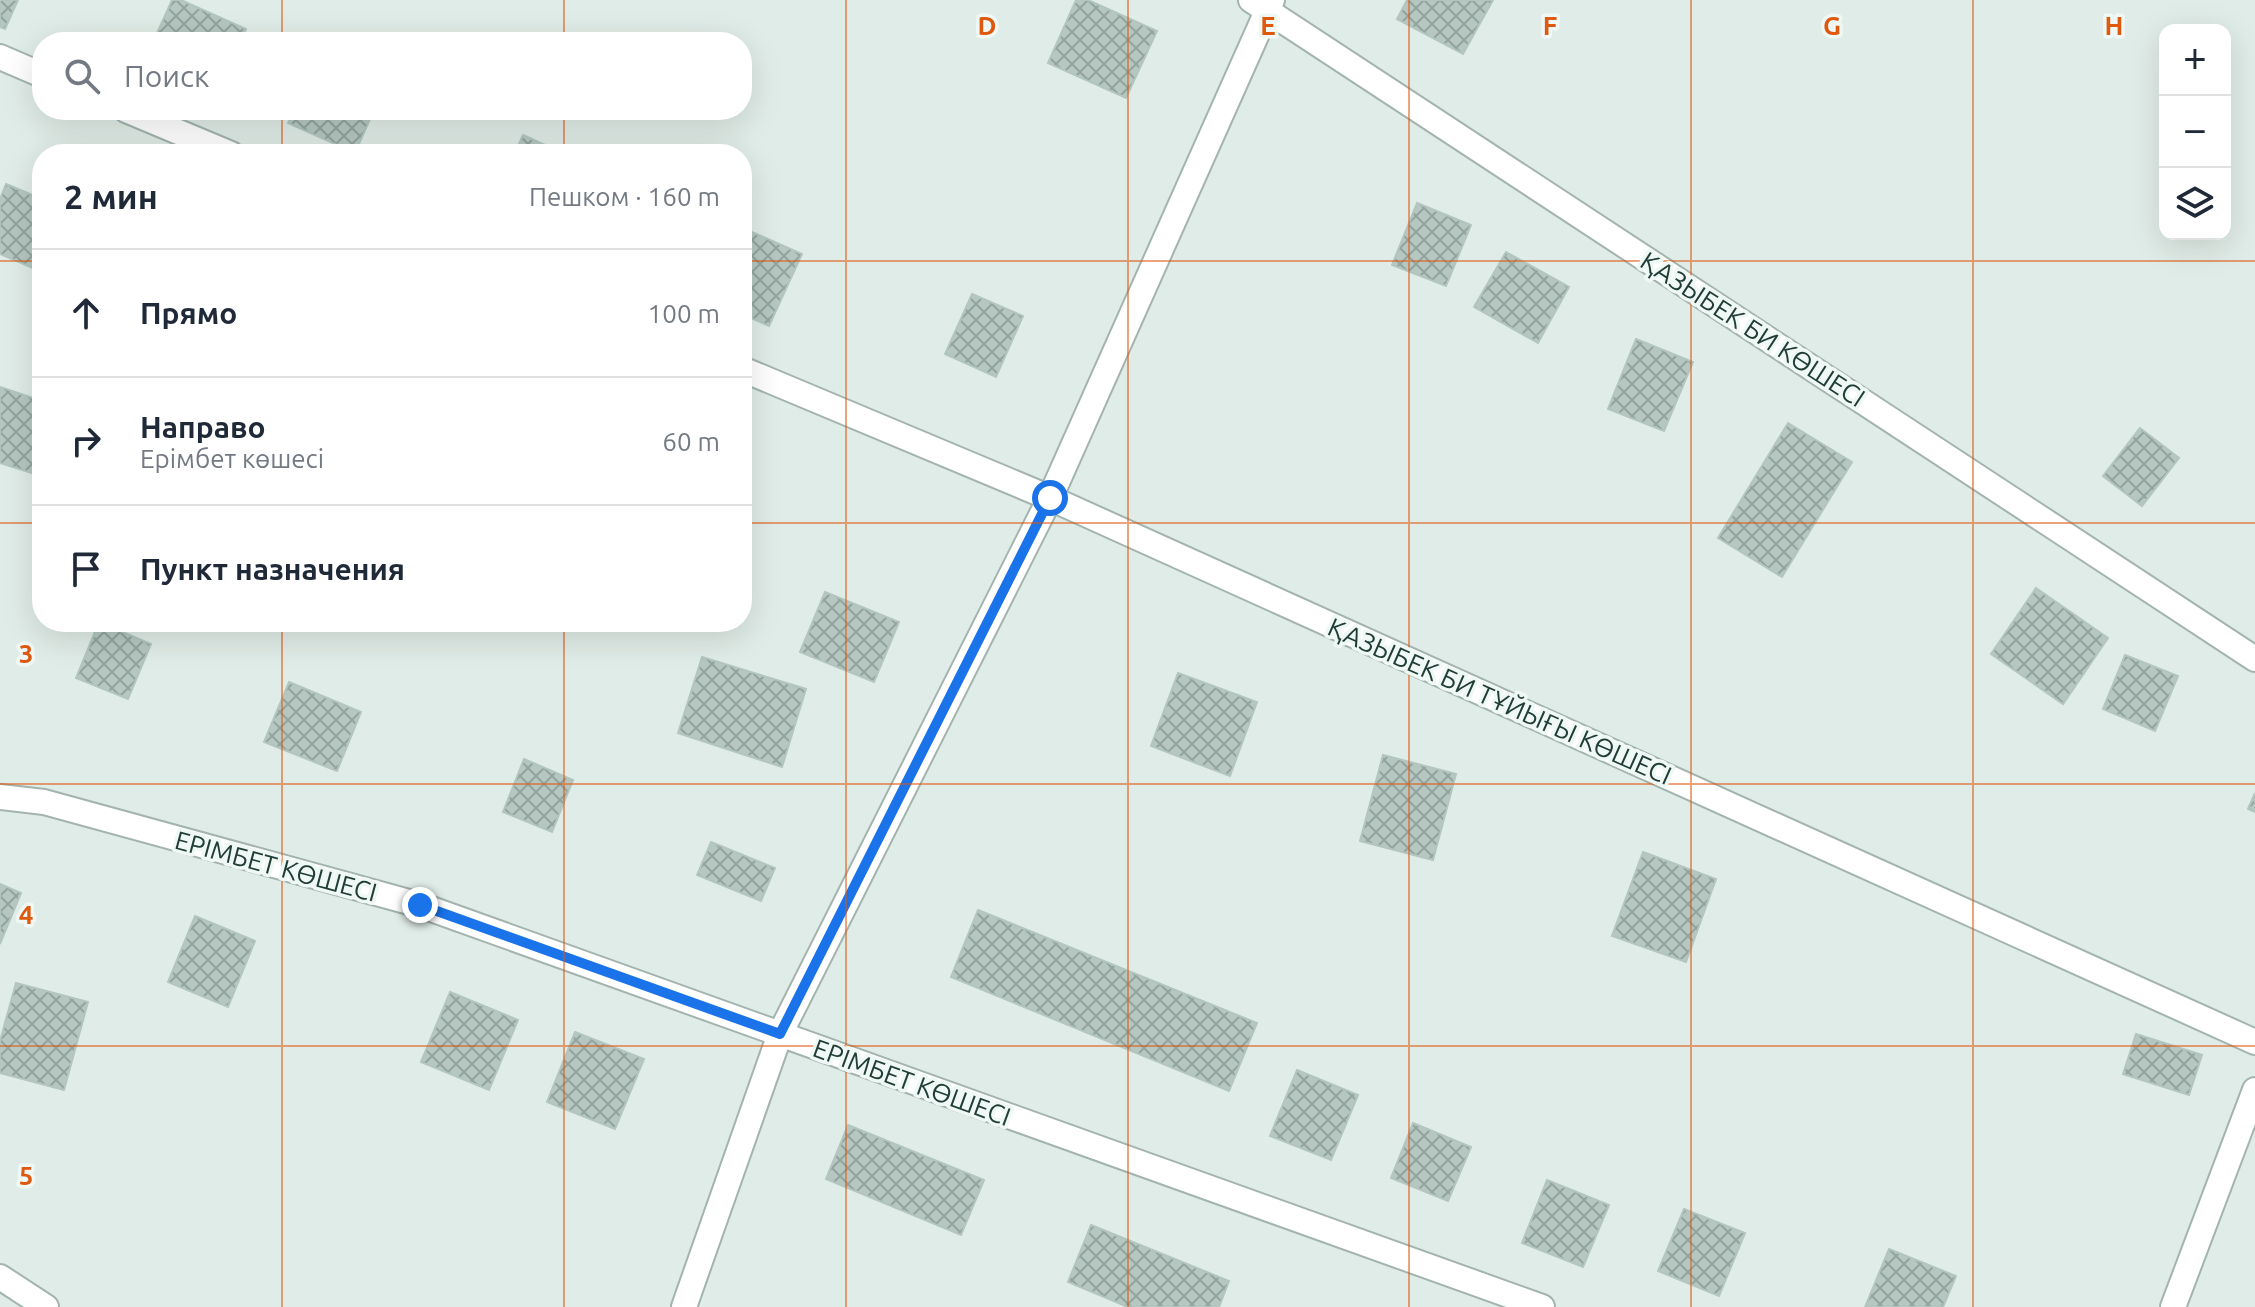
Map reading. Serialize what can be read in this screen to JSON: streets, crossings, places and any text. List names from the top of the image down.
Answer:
{
  "streets": {
    "street": ["ҚАЗЫБЕК БИ КӨШЕСІ", "ҚАЗЫБЕК БИ ТҰЙЫҒЫ КӨШЕСІ", "ЕРІМБЕТ КӨШЕСІ"]
  },
  "page": {
    "map_buttons": ["+", "−"],
    "search": "Поиск",
    "heading": ["2 мин", "Пешком · 160 m"],
    "list": [
      ["Прямо", "100 m"],
      ["Направо", "Ерімбет көшесі", "60 m"],
      "Пункт назначения"
    ]
  },
  "grid": {
    "columns": [
      "D",
      "E",
      "F",
      "G",
      "H"
    ],
    "rows": ["3", "4", "5"]
  }
}
